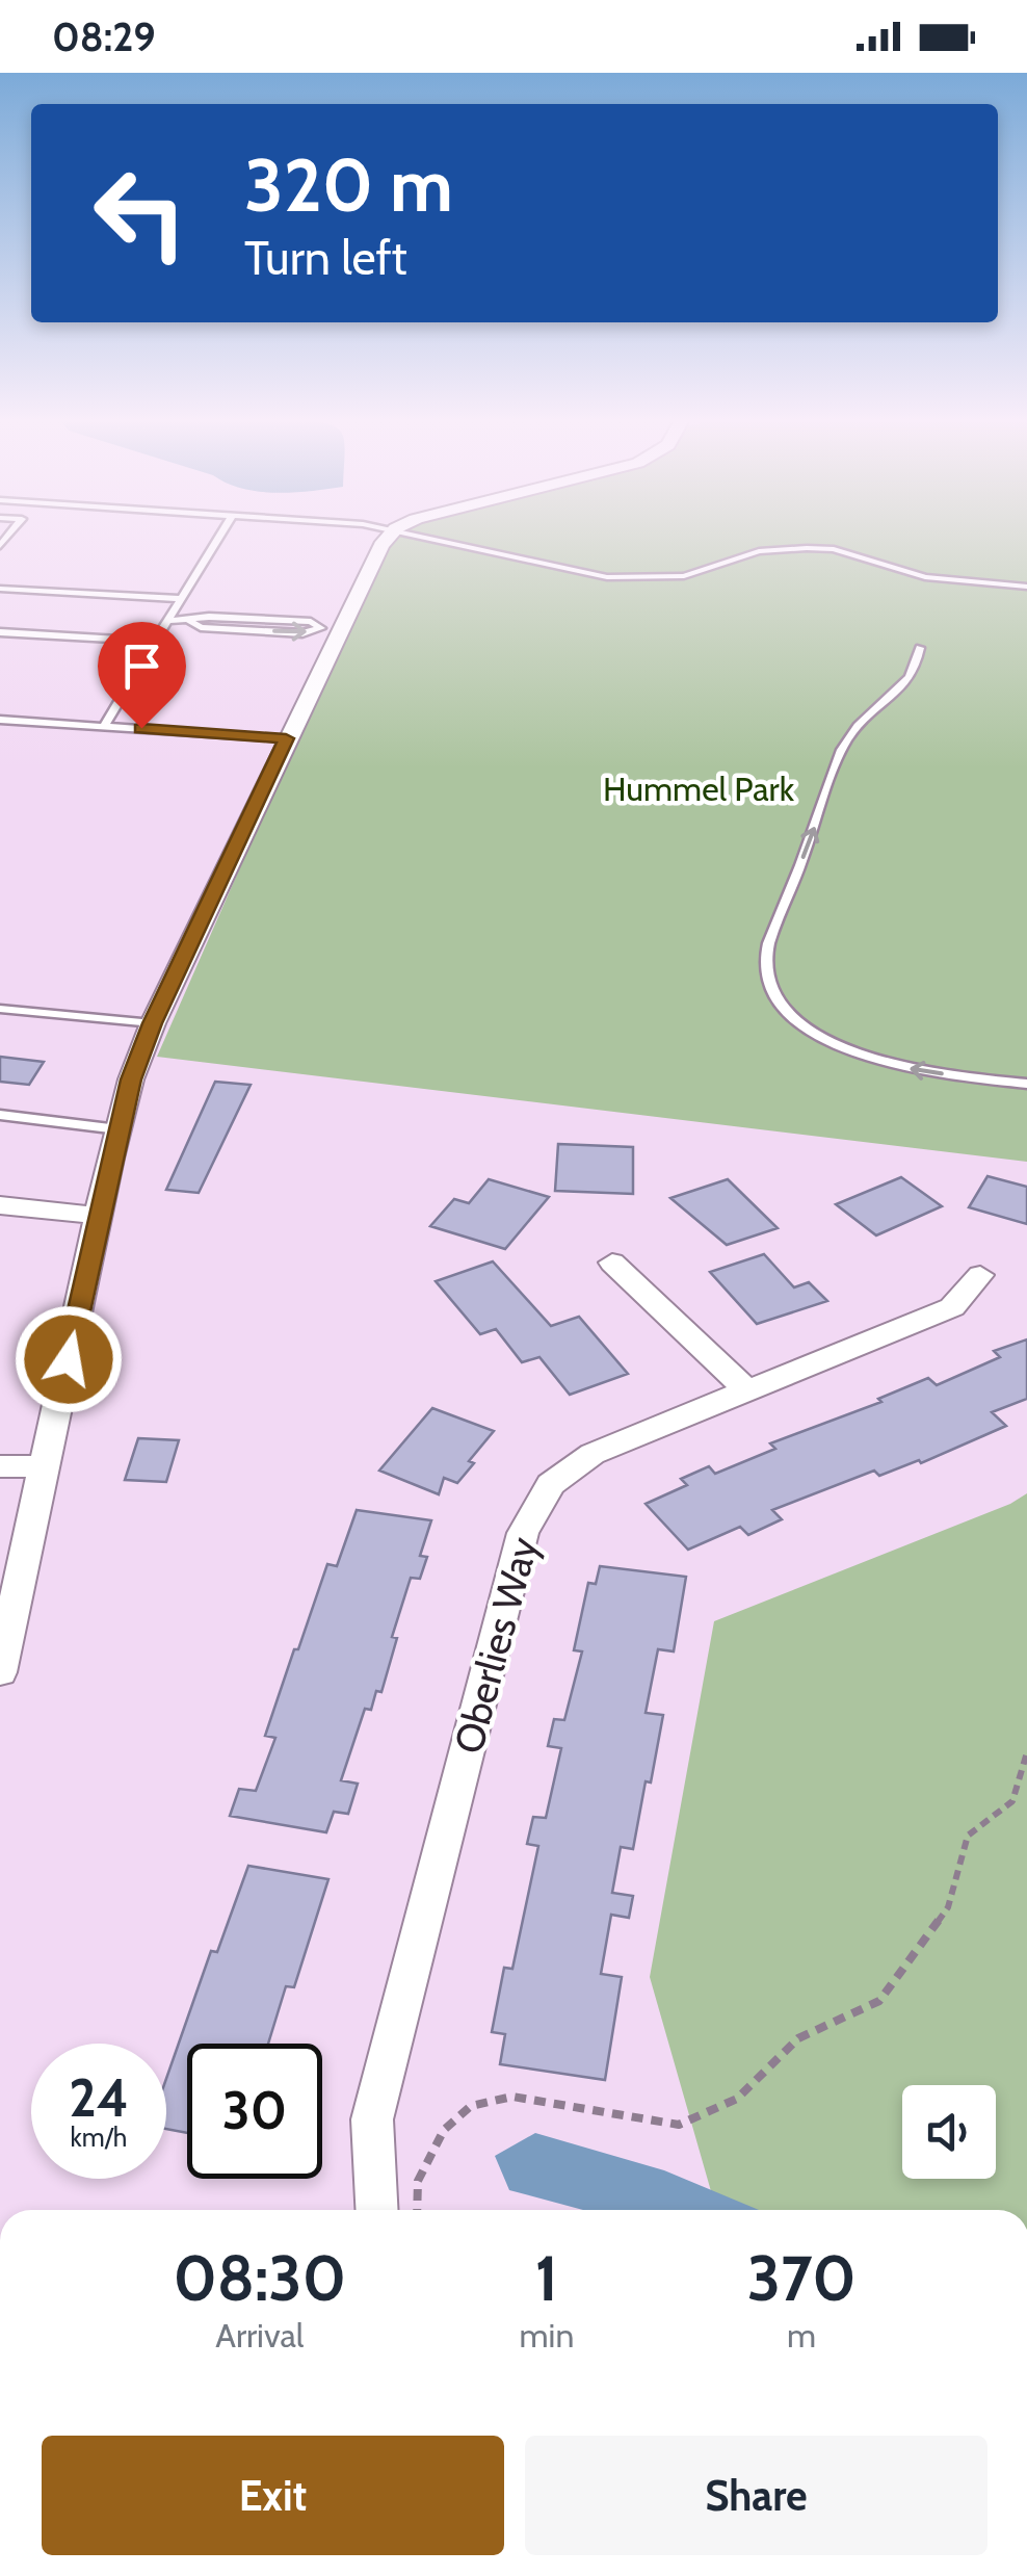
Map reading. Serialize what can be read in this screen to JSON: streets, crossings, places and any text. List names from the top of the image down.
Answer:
{
  "streets": {
    "street": ["Oberlies Way"]
  },
  "parks": ["Hummel Park"],
  "page": {
    "status": "08:29",
    "turn": ["320 m", "Turn left"],
    "speed": "24 km/h",
    "limit": "30",
    "eta": [
      "08:30",
      "Arrival",
      "1",
      "min",
      "370",
      "m"
    ],
    "buttons": ["Exit", "Share"]
  }
}
